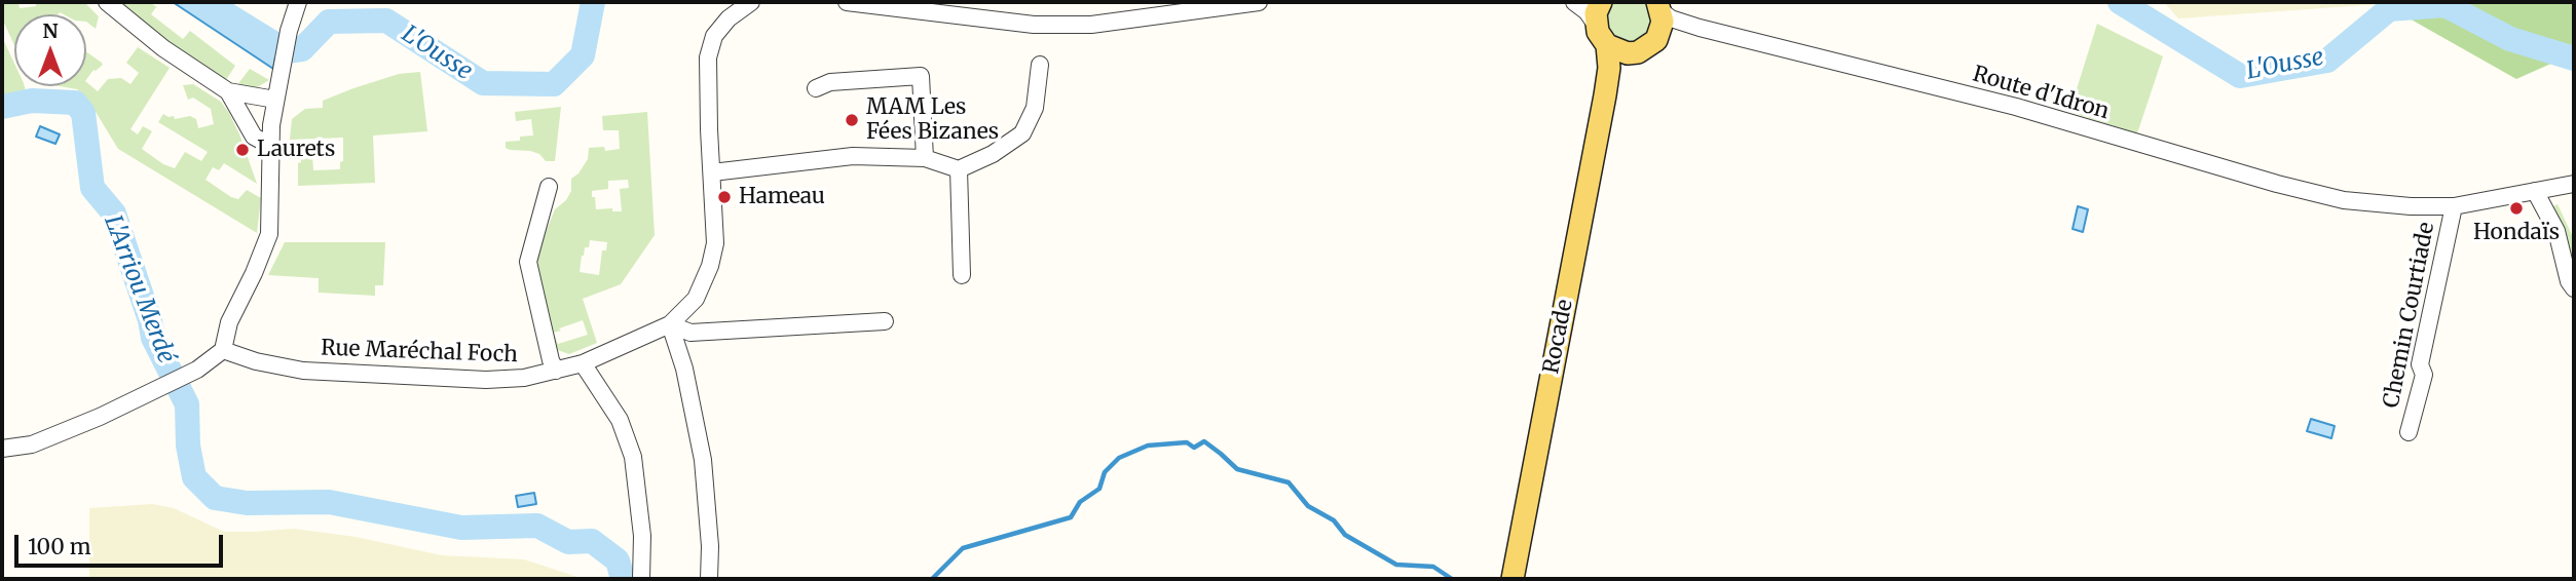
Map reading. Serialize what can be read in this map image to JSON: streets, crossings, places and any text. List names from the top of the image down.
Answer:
{
  "streets": {
    "main road": ["Rocade"],
    "street": ["Route d'Idron", "Chemin Courtiade", "Rue Maréchal Foch"]
  },
  "crossings": [
    ["Route d'Idron", "Chemin Courtiade"]
  ],
  "water": ["L'Ousse", "L'Arriou Merdé"],
  "places": [
    "MAM Les Fées Bizanes",
    "Laurets",
    "Hameau",
    "Hondaïs"
  ],
  "scale_bar": "100 m",
  "north": "top"
}
